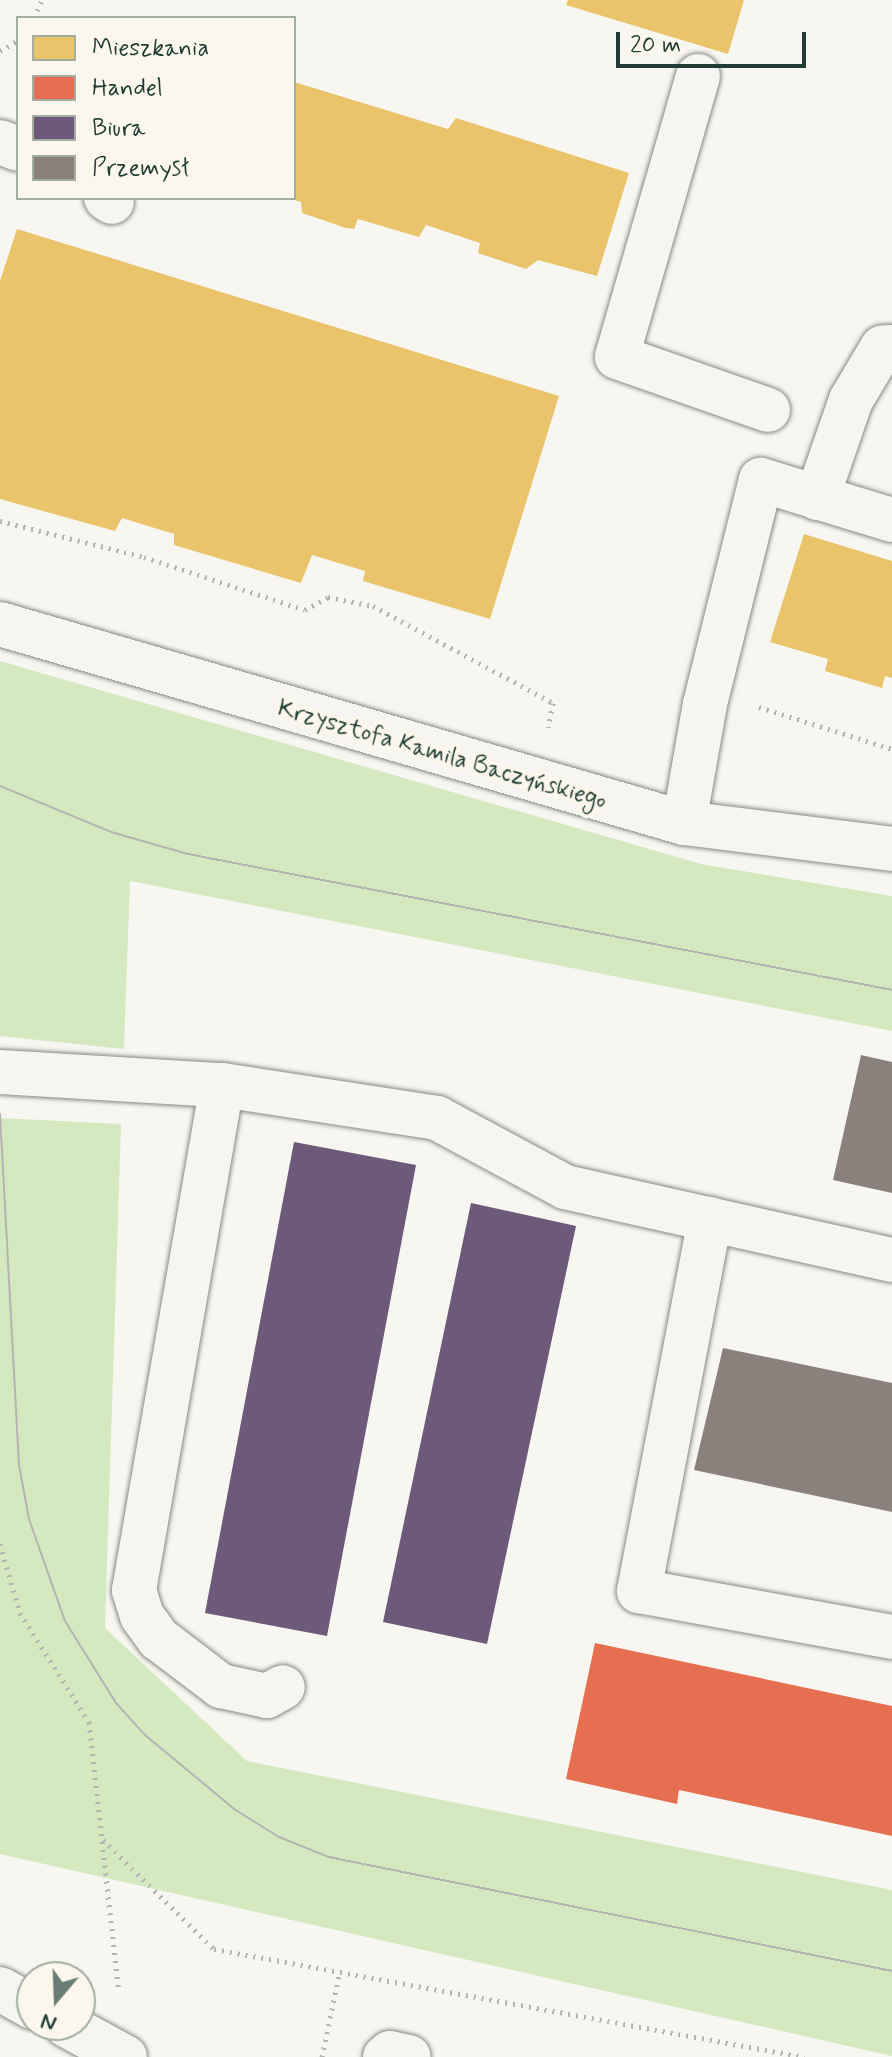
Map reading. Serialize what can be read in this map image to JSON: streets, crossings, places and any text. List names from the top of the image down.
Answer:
{
  "streets": {
    "street": ["Krzysztofa Kamila Baczyńskiego"]
  },
  "legend": [
    "Mieszkania",
    "Handel",
    "Biura",
    "Przemysł"
  ],
  "scale_bar": "20 m",
  "north": "bottom"
}
